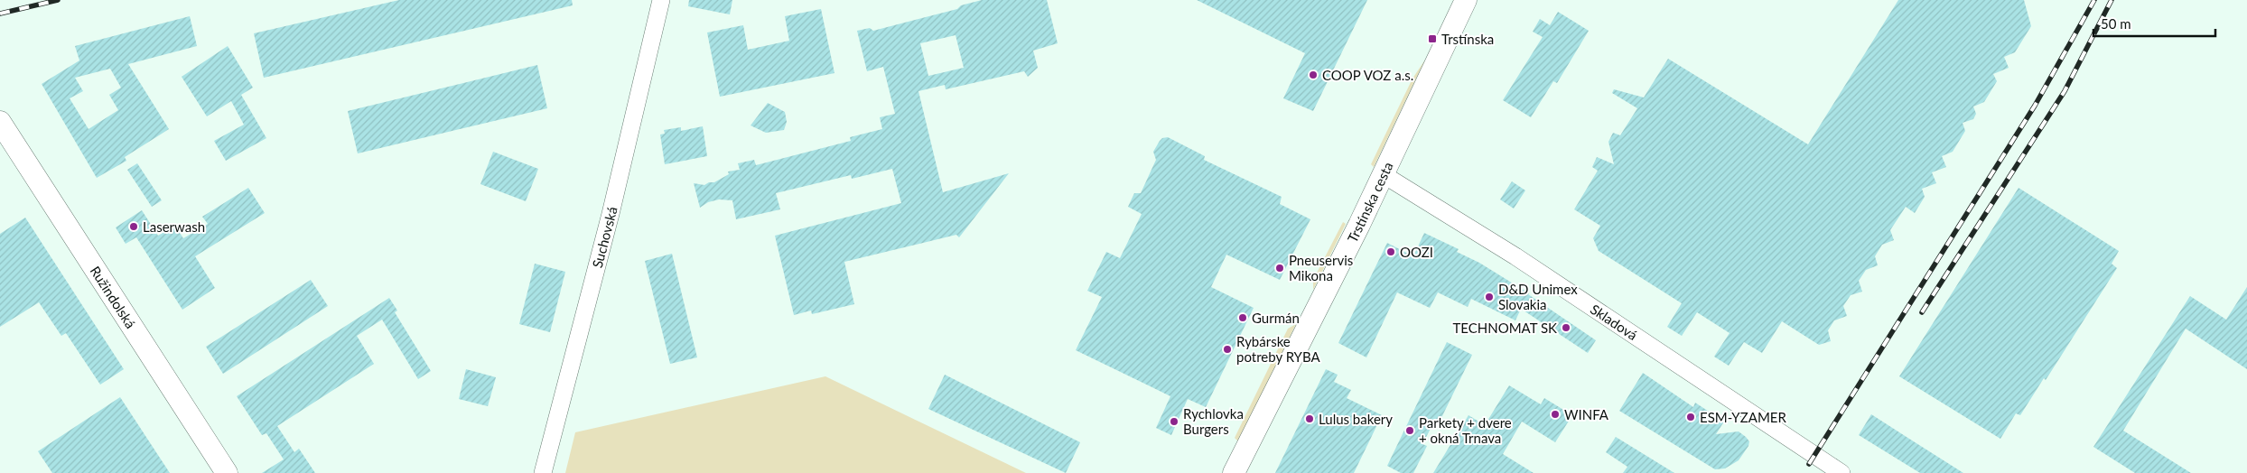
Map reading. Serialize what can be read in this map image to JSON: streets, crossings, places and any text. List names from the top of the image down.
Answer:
{
  "streets": {
    "main road": ["Trstínska cesta", "Ružindolská"],
    "street": ["Suchovská", "Skladová"]
  },
  "crossings": [
    ["Trstínska cesta", "Skladová"]
  ],
  "places": {
    "transit": ["Trstínska"],
    "other": [
      "COOP VOZ a.s.",
      "Laserwash",
      "OOZI",
      "Pneuservis Mikona",
      "D&D Unimex Slovakia",
      "Gurmán",
      "TECHNOMAT SK",
      "Rybárske potreby RYBA",
      "WINFA",
      "ESM-YZAMER",
      "Lulus bakery",
      "Rychlovka Burgers",
      "Parkety + dvere + okná Trnava"
    ]
  },
  "scale_bar": "50 m"
}
